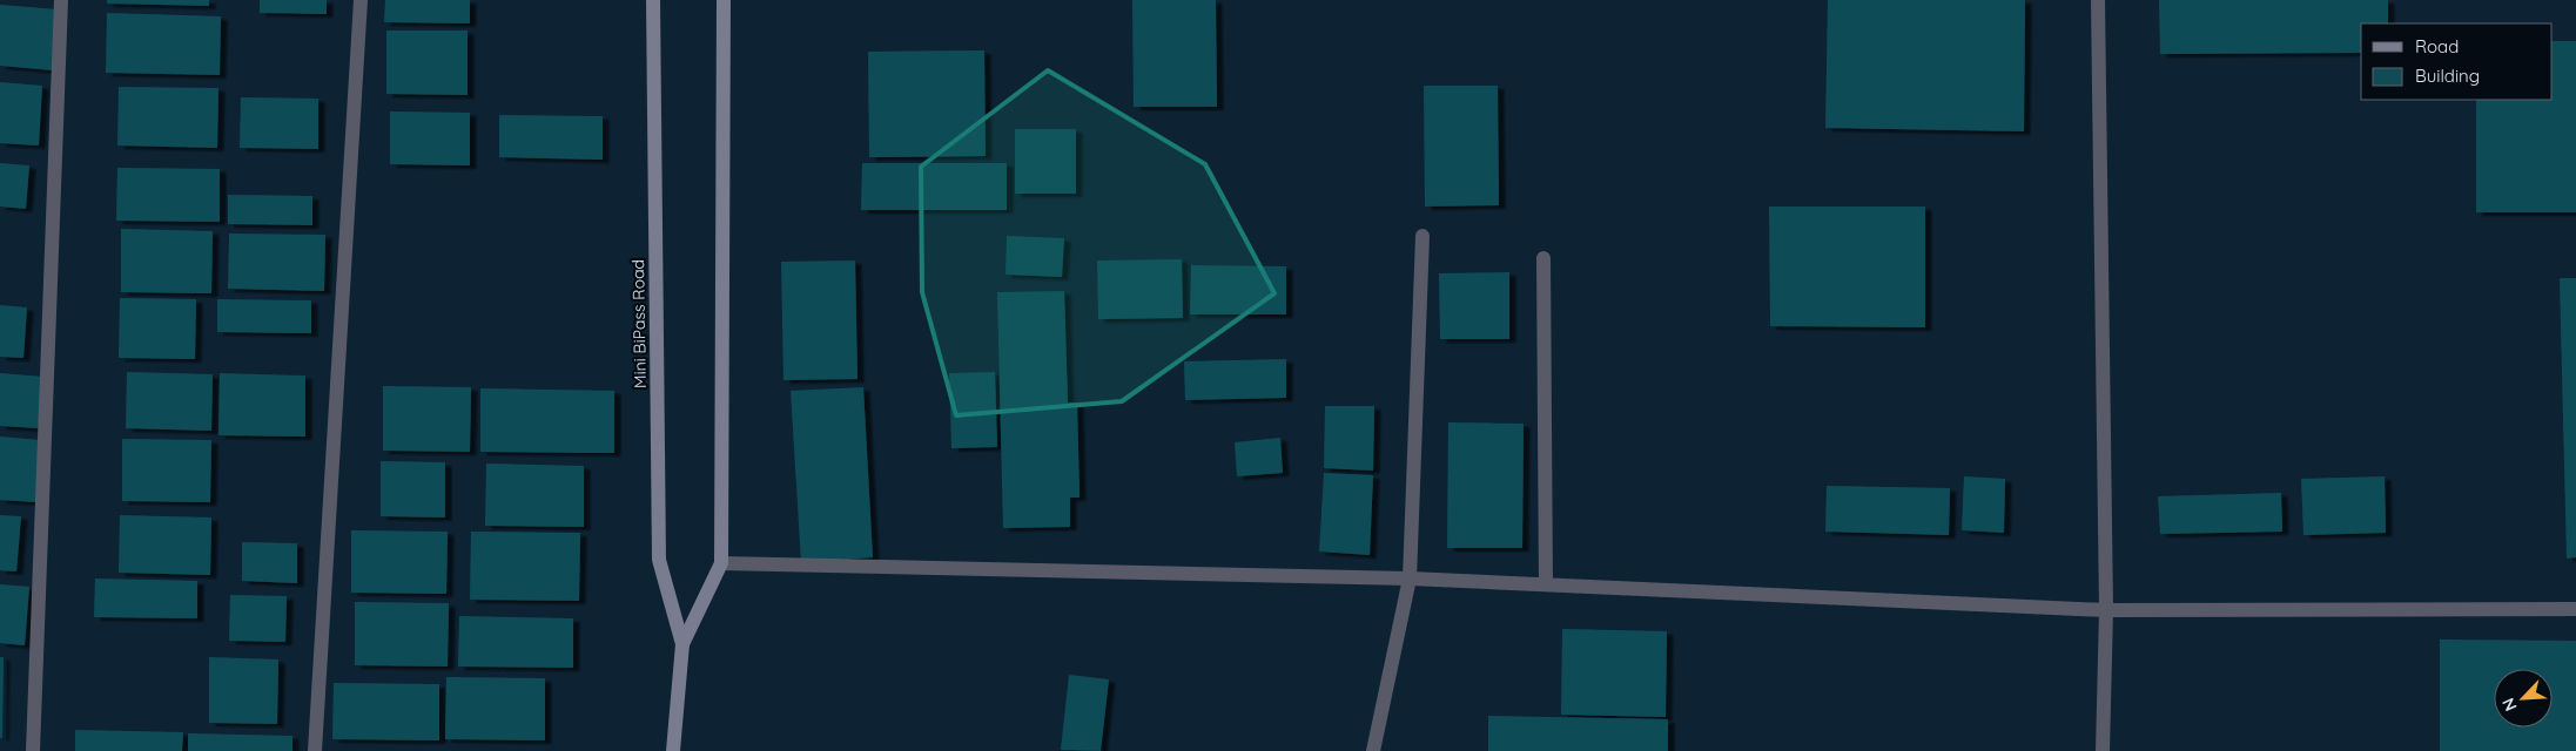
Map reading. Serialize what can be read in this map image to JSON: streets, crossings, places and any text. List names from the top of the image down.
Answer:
{
  "streets": {
    "street": ["Mini BiPass Road"]
  },
  "legend": ["Road", "Building"],
  "north": "bottom left"
}
